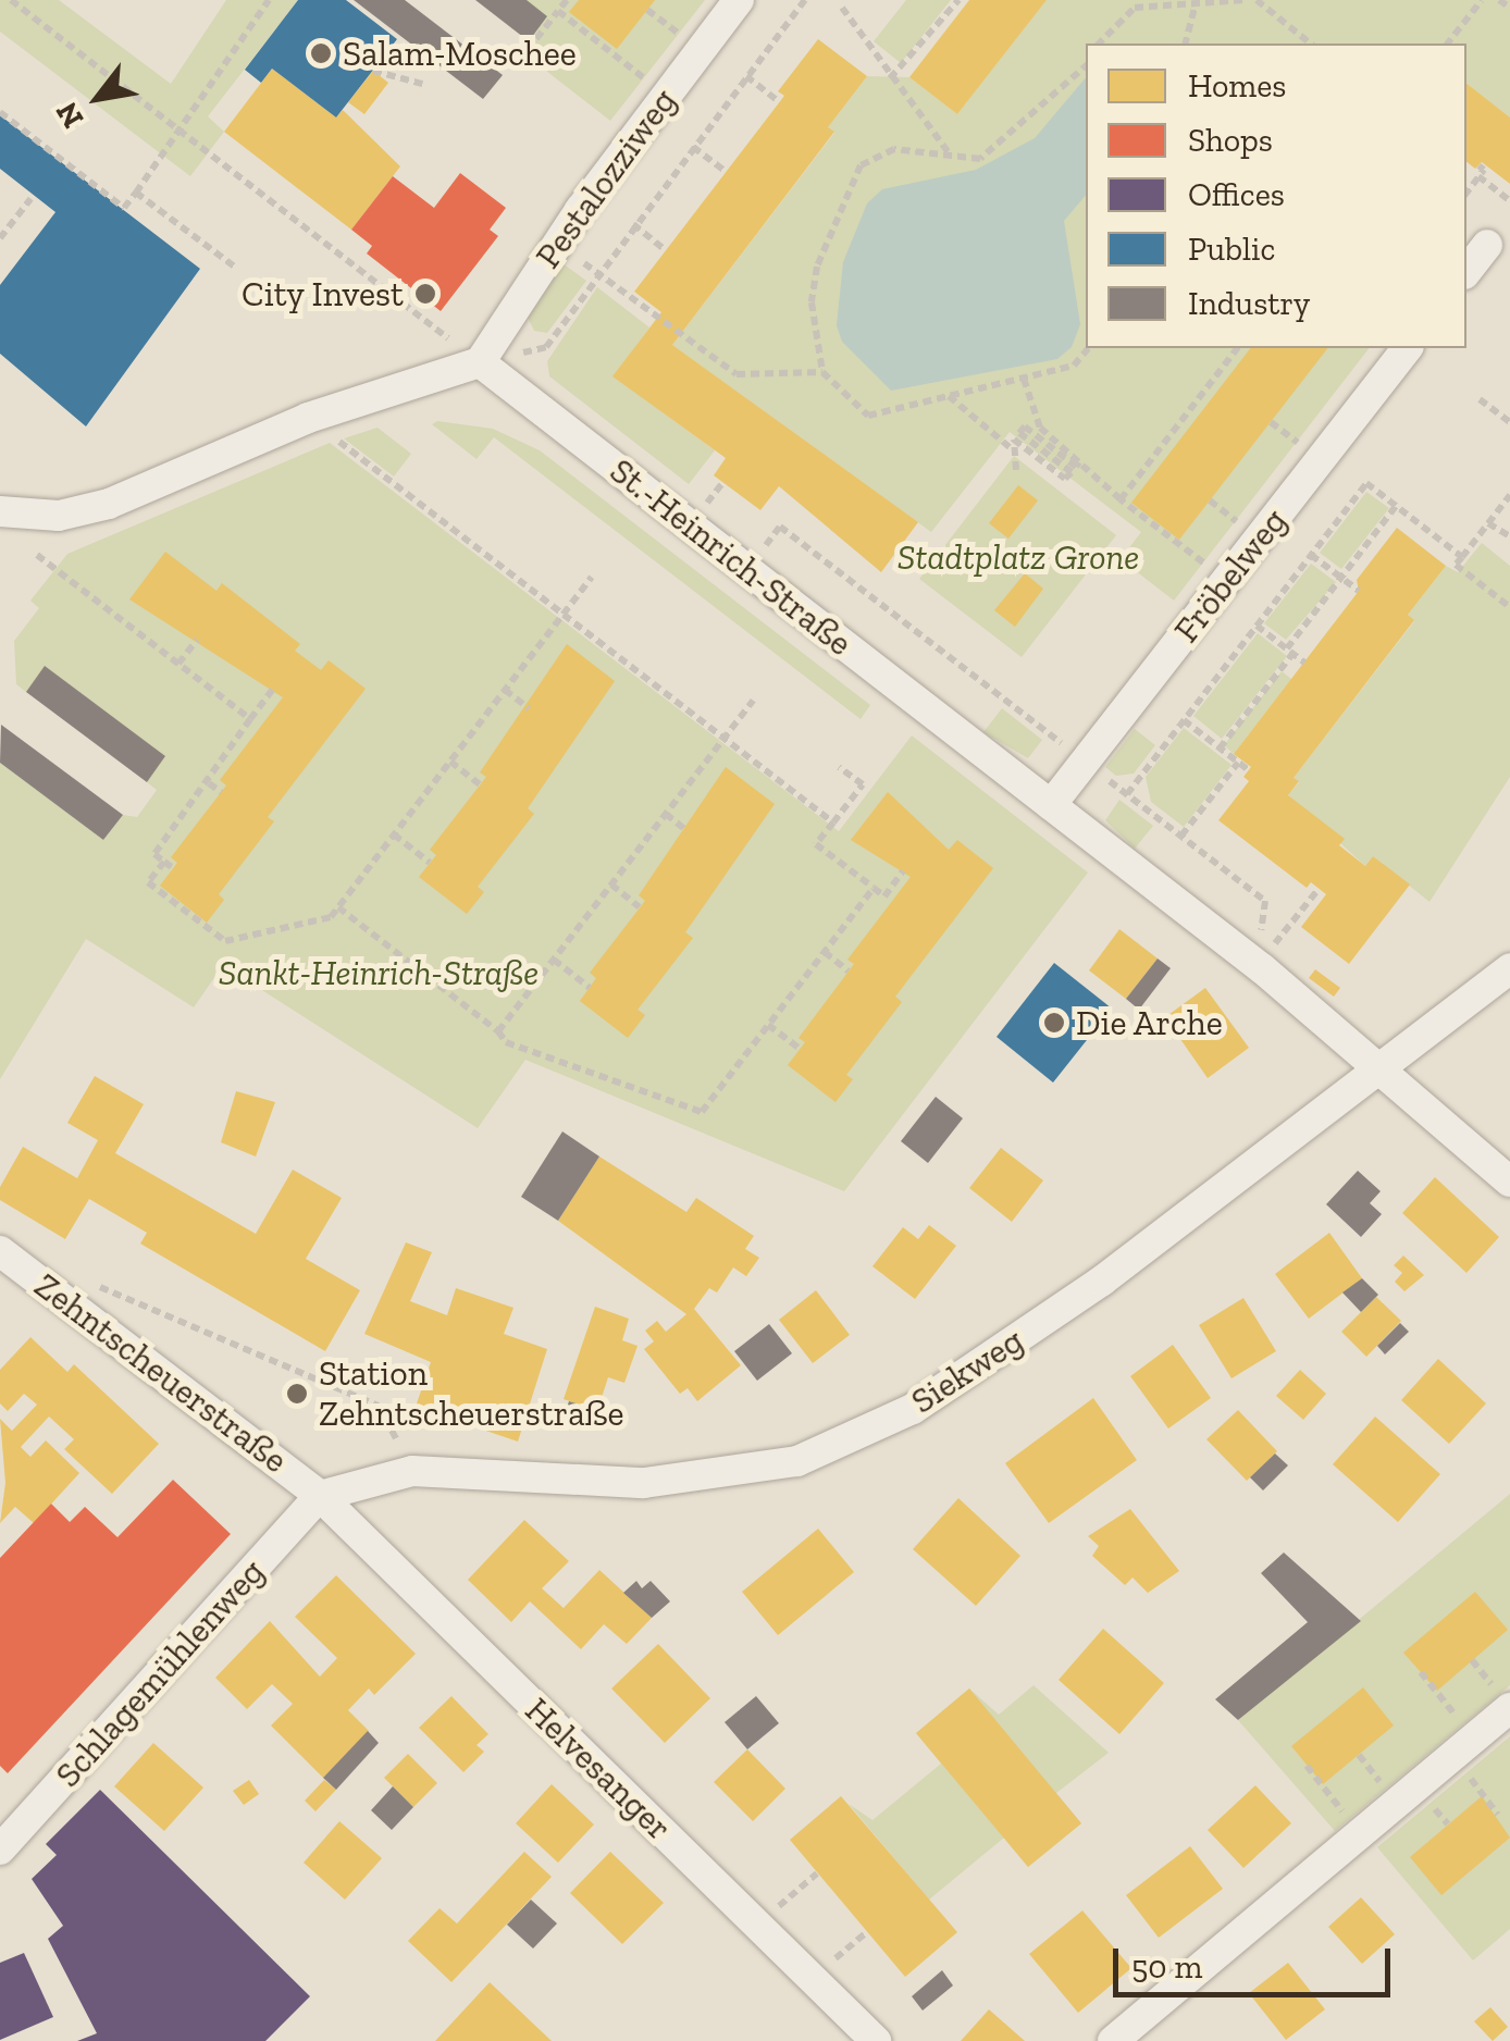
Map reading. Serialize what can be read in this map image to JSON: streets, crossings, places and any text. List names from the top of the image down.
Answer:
{
  "streets": {
    "street": [
      "Pestalozziweg",
      "St.-Heinrich-Straße",
      "Fröbelweg",
      "Siekweg",
      "Zehntscheuerstraße",
      "Schlagemühlenweg",
      "Helvesanger"
    ]
  },
  "crossings": [
    ["Pestalozziweg", "St.-Heinrich-Straße"],
    ["St.-Heinrich-Straße", "Fröbelweg"],
    ["St.-Heinrich-Straße", "Siekweg"],
    ["Siekweg", "Zehntscheuerstraße"],
    ["Siekweg", "Schlagemühlenweg"],
    ["Siekweg", "Helvesanger"],
    ["Zehntscheuerstraße", "Schlagemühlenweg"],
    ["Zehntscheuerstraße", "Helvesanger"],
    ["Schlagemühlenweg", "Helvesanger"]
  ],
  "parks": ["Stadtplatz Grone", "Sankt-Heinrich-Straße"],
  "places": [
    "Salam-Moschee",
    "City Invest",
    "Die Arche",
    "Station Zehntscheuerstraße"
  ],
  "legend": [
    "Homes",
    "Shops",
    "Offices",
    "Public",
    "Industry"
  ],
  "scale_bar": "50 m",
  "north": "bottom left"
}
